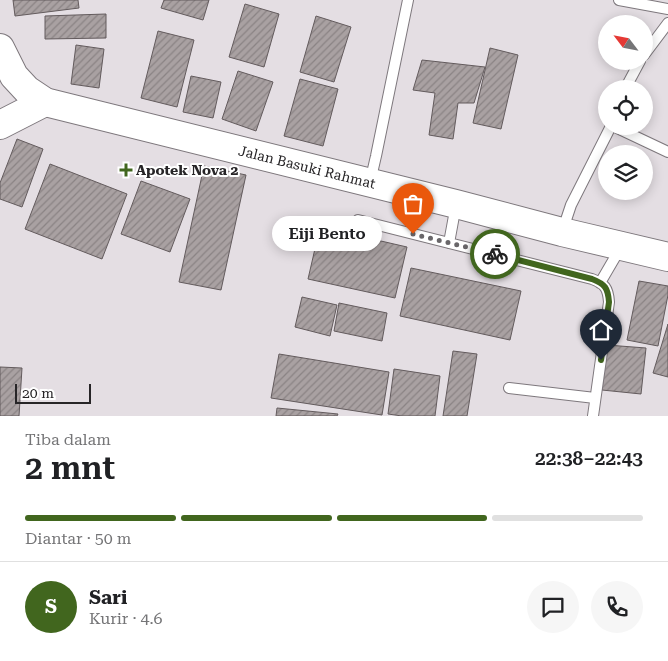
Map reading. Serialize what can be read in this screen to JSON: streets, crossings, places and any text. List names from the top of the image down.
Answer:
{
  "streets": {
    "main road": ["Jalan Basuki Rahmat"]
  },
  "places": {
    "health": ["Apotek Nova 2"],
    "other": ["Eiji Bento"]
  },
  "scale_bar": "20 m",
  "north": "top left",
  "page": {
    "bubble": "Eiji Bento",
    "scale": "20 m",
    "heading": ["2 mnt", "Tiba dalam", "22:38–22:43"],
    "panel": ["Sari", "Kurir · 4.6"],
    "bar": "Diantar · 50 m",
    "round": "S"
  }
}
